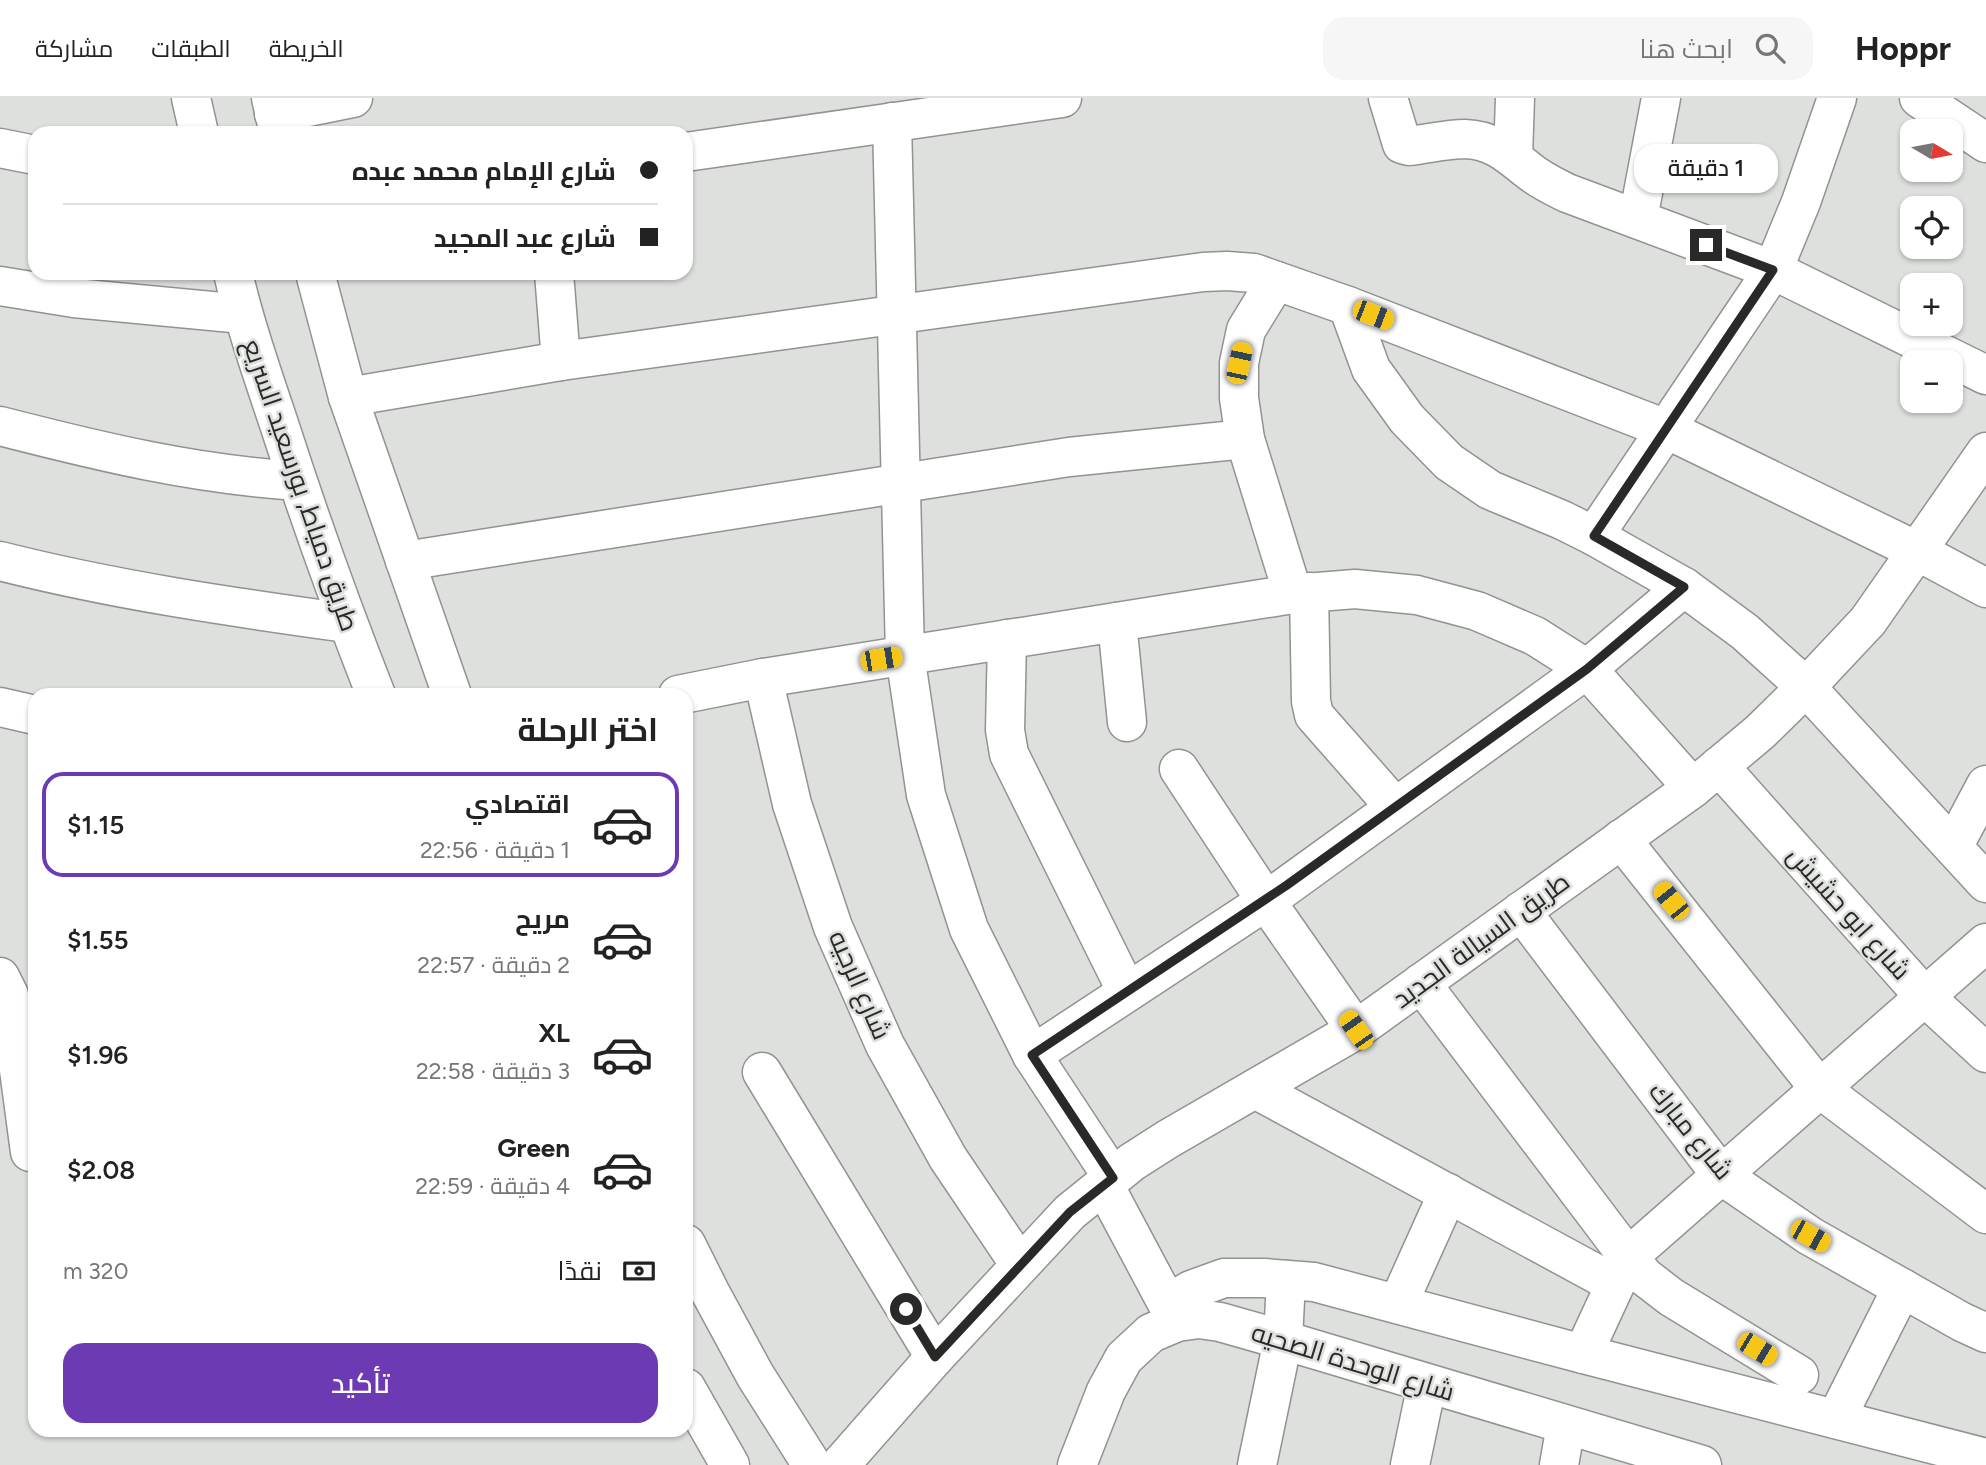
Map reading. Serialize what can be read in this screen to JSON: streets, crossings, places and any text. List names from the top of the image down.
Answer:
{
  "streets": {
    "main road": [
      "طريق دمياط, بورسعيد السريع",
      "شارع ابو حشيش",
      "طريق السيالة الجديد",
      "شارع الرجيه",
      "شارع مبارك",
      "شارع الوحدة الصحيه"
    ]
  },
  "crossings": [
    ["شارع ابو حشيش", "طريق السيالة الجديد"],
    ["شارع ابو حشيش", "شارع الرجيه"],
    ["طريق السيالة الجديد", "شارع الرجيه"],
    ["طريق السيالة الجديد", "شارع مبارك"]
  ],
  "north": "right",
  "page": {
    "header": "Hoppr",
    "search": "ابحث هنا",
    "nav": ["الخريطة", "الطبقات", "مشاركة"],
    "map_buttons": ["+", "−"],
    "banner": ["شارع الإمام محمد عبده", "شارع عبد المجيد"],
    "bubble": "1 دقيقة",
    "heading": "اختر الرحلة",
    "list": [
      {
        "name": "اقتصادي",
        "note": "1 دقيقة · 22:56",
        "value": "$1.15"
      },
      {
        "name": "مريح",
        "note": "2 دقيقة · 22:57",
        "value": "$1.55"
      },
      {
        "name": "XL",
        "note": "3 دقيقة · 22:58",
        "value": "$1.96"
      },
      {
        "name": "Green",
        "note": "4 دقيقة · 22:59",
        "value": "$2.08"
      }
    ],
    "pay": ["نقدًا", "320 m"],
    "buttons": "تأكيد"
  }
}
